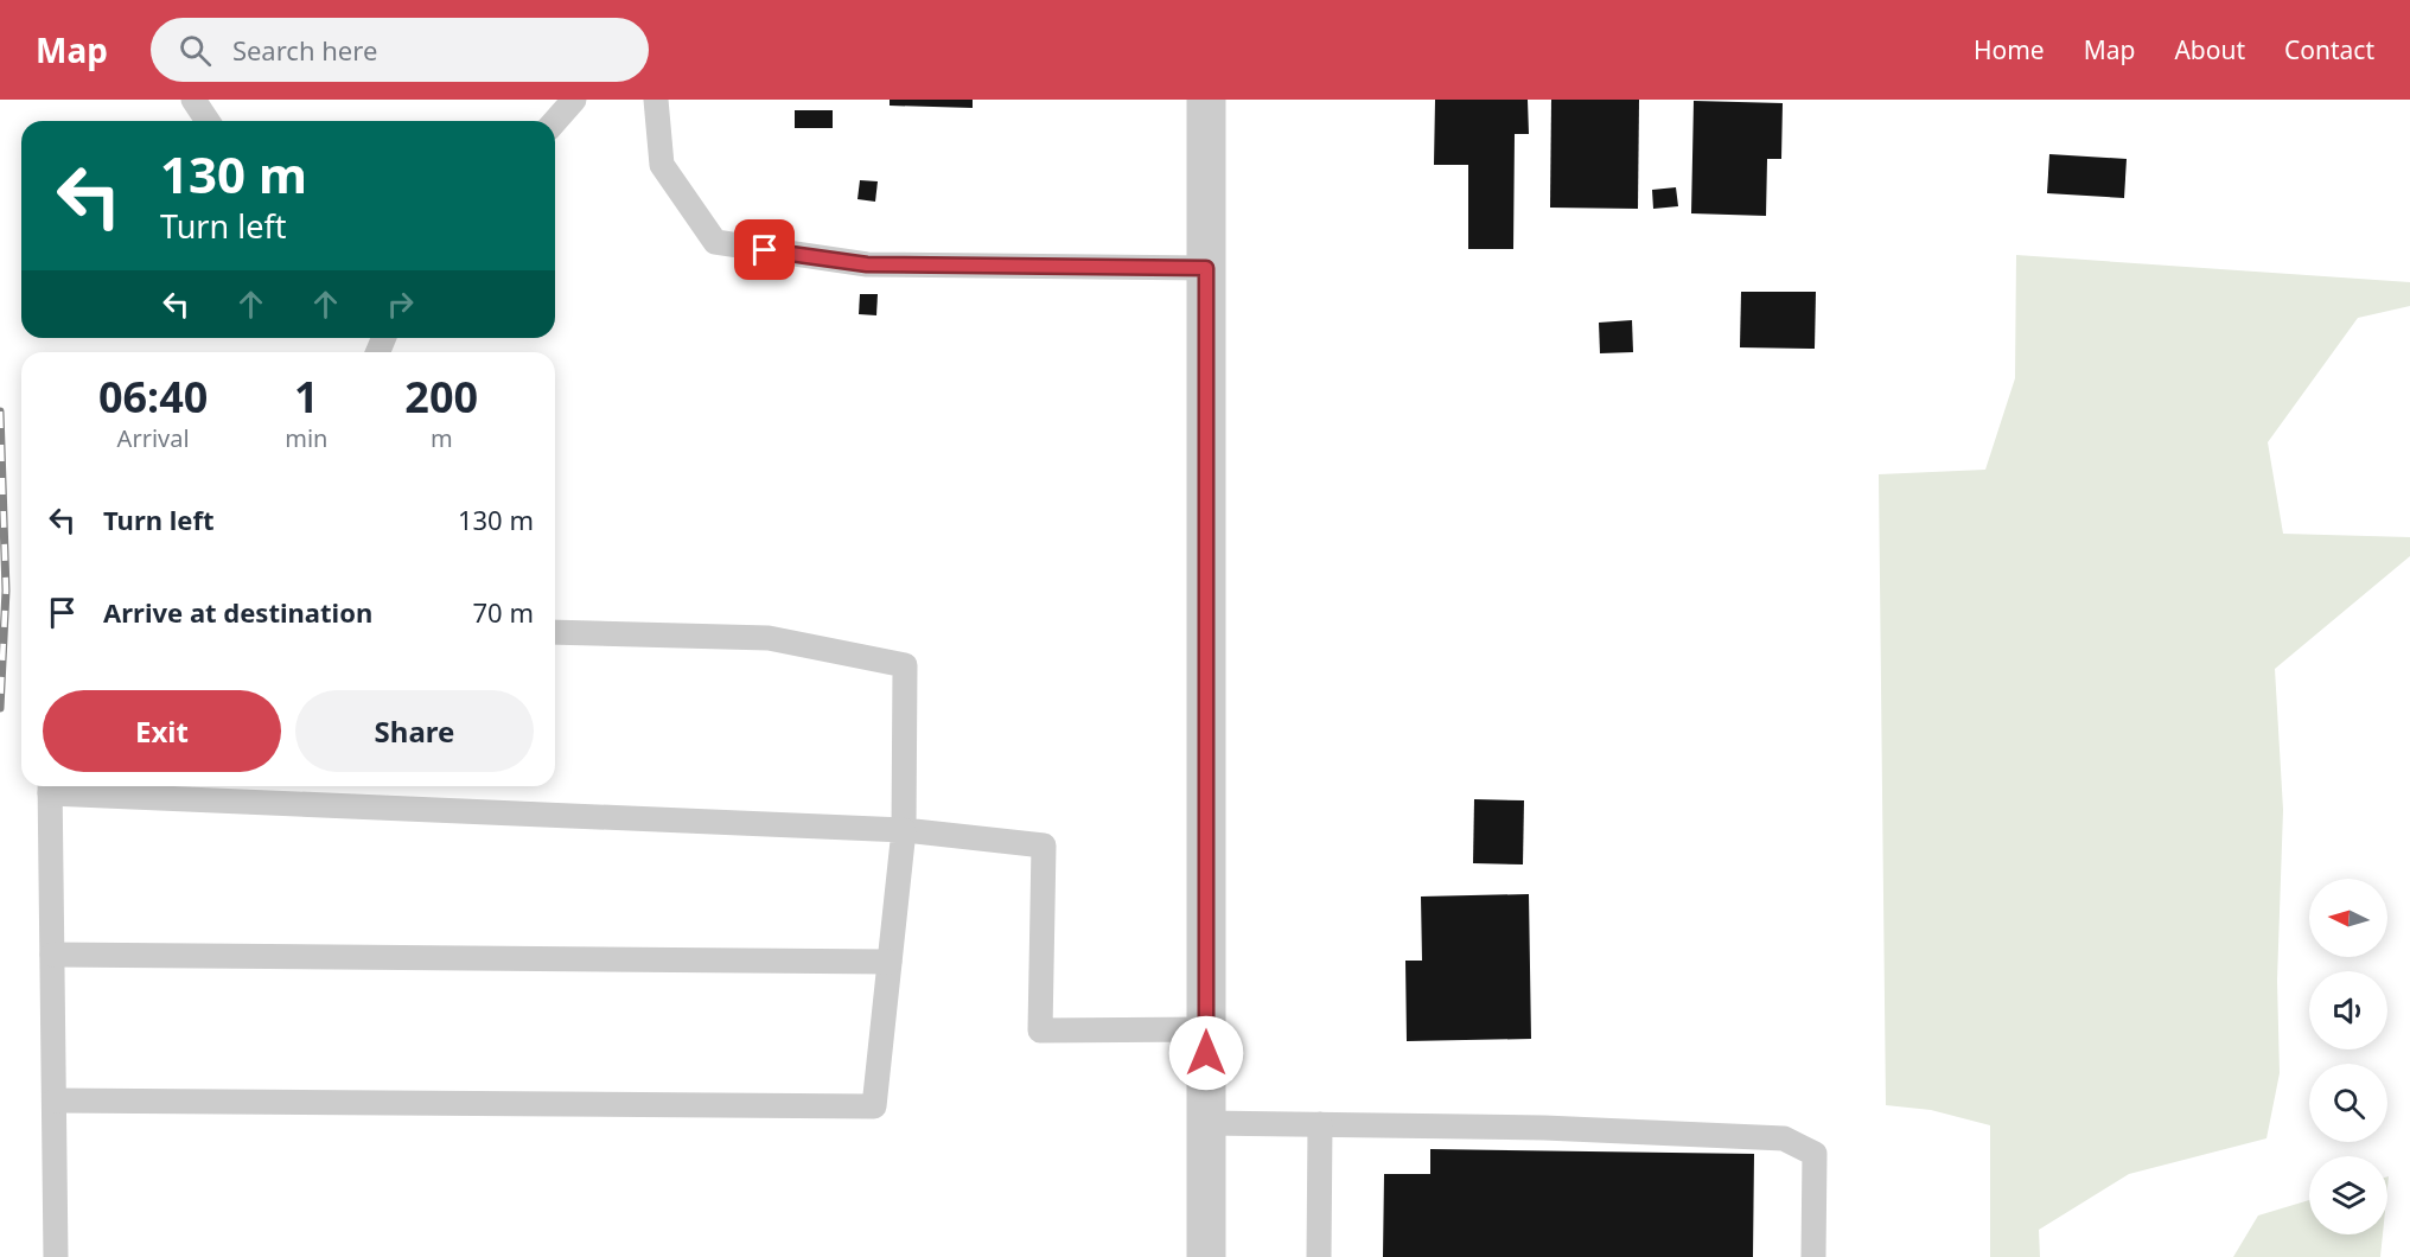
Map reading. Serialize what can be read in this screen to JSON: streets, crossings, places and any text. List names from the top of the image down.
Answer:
{
  "north": "left",
  "page": {
    "header": "Map",
    "search": "Search here",
    "nav": [
      "Home",
      "Map",
      "About",
      "Contact"
    ],
    "turn": ["130 m", "Turn left"],
    "eta": [
      "06:40",
      "Arrival",
      "1",
      "min",
      "200",
      "m"
    ],
    "list": [
      {
        "name": "Turn left",
        "value": "130 m"
      },
      {
        "name": "Arrive at destination",
        "value": "70 m"
      }
    ],
    "buttons": ["Exit", "Share"]
  }
}
